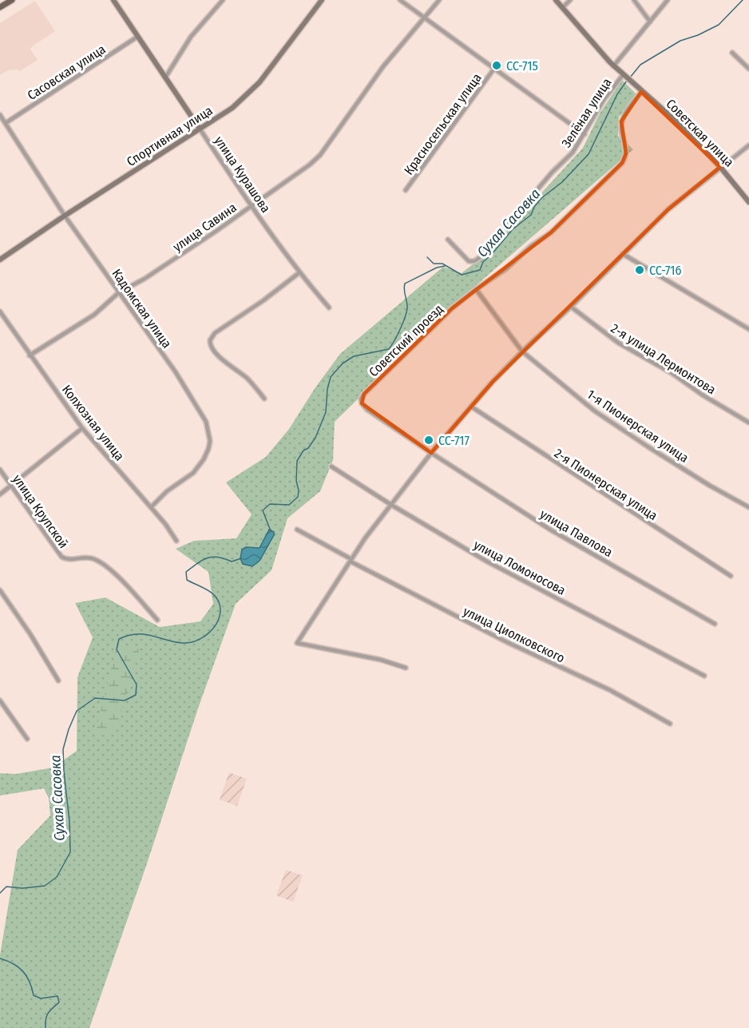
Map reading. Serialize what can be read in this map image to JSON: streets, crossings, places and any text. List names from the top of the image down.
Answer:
{
  "streets": {
    "street": [
      "Сасовская улица",
      "Зелёная улица",
      "Красносельская улица",
      "Советская улица",
      "Спортивная улица",
      "улица Курашова",
      "улица Савина",
      "Кадомская улица",
      "Советский проезд",
      "2-я улица Лермонтова",
      "Колхозная улица",
      "1-я Пионерская улица",
      "2-я Пионерская улица",
      "улица Крупской",
      "улица Павлова",
      "улица Ломоносова",
      "улица Циолковского"
    ]
  },
  "crossings": [
    ["Сасовская улица", "улица Курашова"],
    ["Сасовская улица", "Кадомская улица"],
    ["Зелёная улица", "Советская улица"],
    ["Спортивная улица", "улица Курашова"],
    ["Спортивная улица", "Кадомская улица"],
    ["улица Курашова", "улица Савина"],
    ["улица Савина", "Кадомская улица"],
    ["улица Савина", "Колхозная улица"],
    ["Кадомская улица", "Колхозная улица"],
    ["Советский проезд", "улица Павлова"]
  ],
  "water": ["Сухая Сасовка"],
  "places": ["СС-715", "СС-716", "СС-717"]
}
